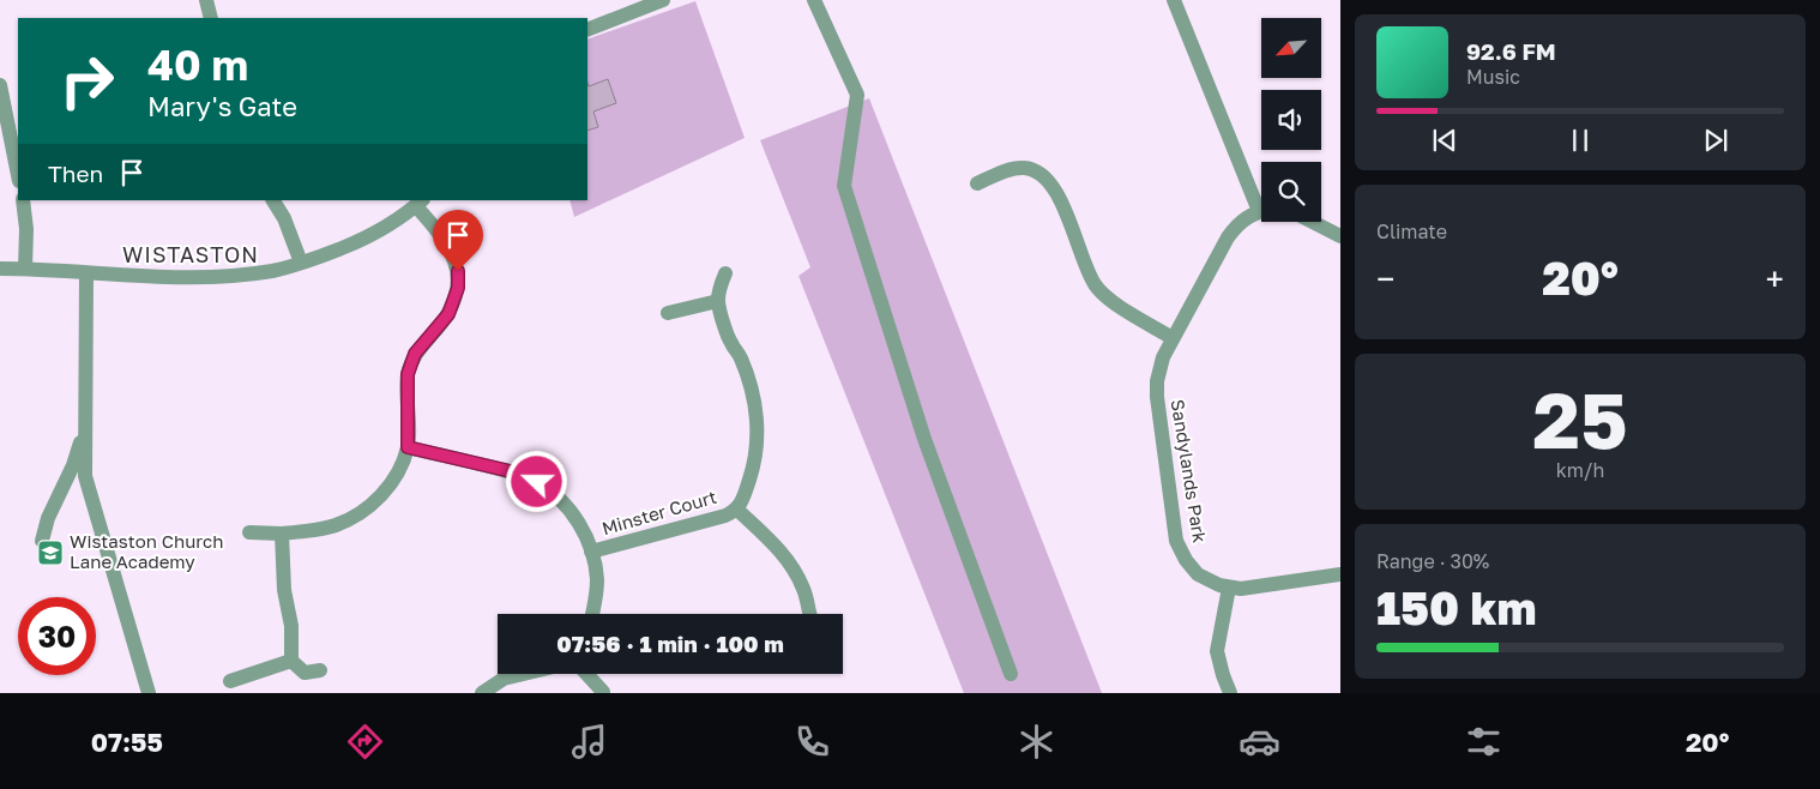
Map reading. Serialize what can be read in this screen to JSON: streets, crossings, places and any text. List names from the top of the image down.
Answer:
{
  "streets": {
    "street": ["Sandylands Park", "Minster Court"]
  },
  "districts": ["WISTASTON"],
  "places": {
    "school or university": ["Wistaston Church Lane Academy"]
  },
  "north": "bottom left",
  "page": {
    "turn": ["40 m", "Mary's Gate"],
    "song": ["92.6 FM", "Music"],
    "then": "Then",
    "tile": [
      "Climate",
      ["25", "km/h"],
      ["Range · 30%", "150 km"]
    ],
    "heat": ["−", "20°", "+"],
    "limit": "30",
    "trip": "07:56 · 1 min · 100 m",
    "tabs": ["07:55", "20°"]
  }
}
